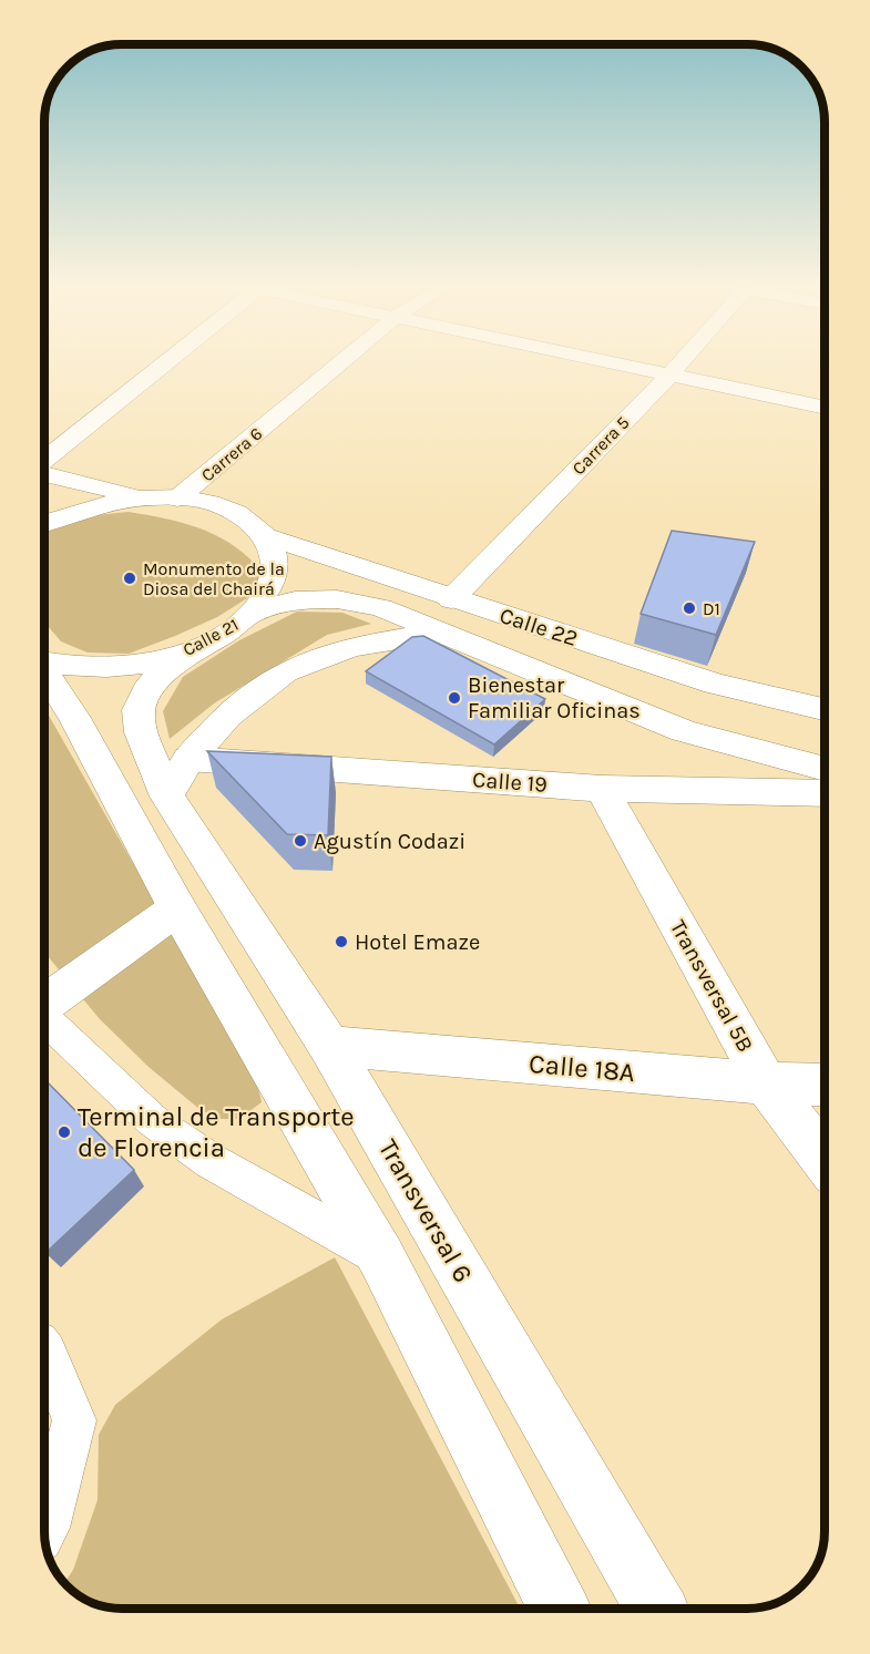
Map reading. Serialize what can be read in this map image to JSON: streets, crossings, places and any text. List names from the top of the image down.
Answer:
{
  "streets": {
    "street": [
      "Carrera 5",
      "Carrera 6",
      "Calle 22",
      "Calle 21",
      "Calle 19",
      "Transversal 5B",
      "Calle 18A",
      "Transversal 6"
    ]
  },
  "crossings": [
    ["Carrera 5", "Calle 22"],
    ["Carrera 6", "Calle 21"],
    ["Calle 22", "Calle 21"],
    ["Calle 21", "Transversal 6"],
    ["Calle 19", "Transversal 5B"],
    ["Calle 19", "Transversal 6"],
    ["Transversal 5B", "Calle 18A"],
    ["Calle 18A", "Transversal 6"]
  ],
  "places": [
    "Monumento de la Diosa del Chairá",
    "D1",
    "Bienestar Familiar Oficinas",
    "Agustín Codazi",
    "Hotel Emaze",
    "Terminal de Transporte de Florencia"
  ]
}
